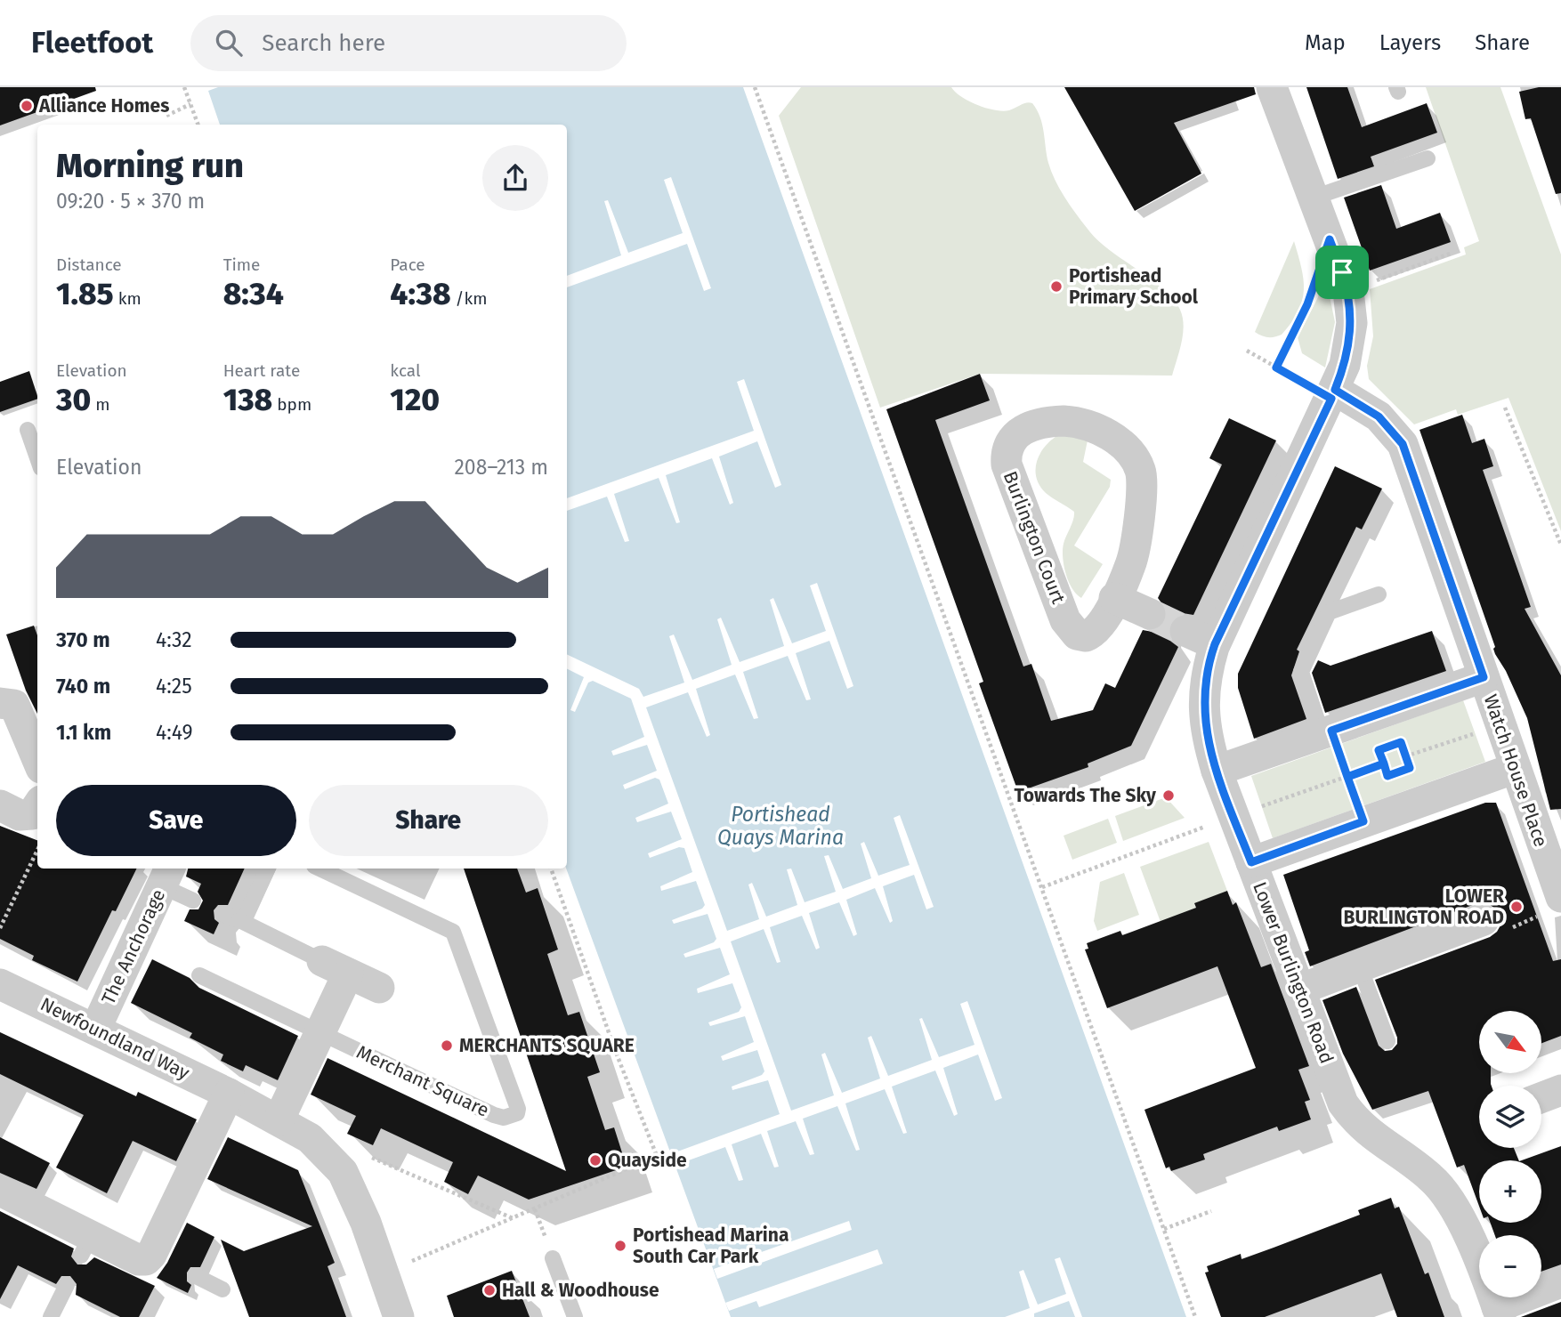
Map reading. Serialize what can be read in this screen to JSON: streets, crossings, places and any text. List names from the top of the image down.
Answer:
{
  "streets": {
    "street": [
      "Burlington Court",
      "Watch House Place",
      "The Anchorage",
      "Lower Burlington Road",
      "Newfoundland Way"
    ],
    "lane": ["Merchant Square"]
  },
  "crossings": [
    ["Watch House Place", "Lower Burlington Road"],
    ["The Anchorage", "Newfoundland Way"]
  ],
  "water": ["Portishead Quays Marina"],
  "places": [
    "Alliance Homes",
    "Portishead Primary School",
    "Towards The Sky",
    "LOWER BURLINGTON ROAD",
    "MERCHANTS SQUARE",
    "Quayside",
    "Portishead Marina South Car Park",
    "Hall & Woodhouse"
  ],
  "north": "bottom right",
  "page": {
    "header": "Fleetfoot",
    "search": "Search here",
    "nav": ["Map", "Layers", "Share"],
    "heading": ["Morning run", "09:20 · 5 × 370 m"],
    "stats": [
      ["Distance", "1.85 km"],
      ["Time", "8:34"],
      ["Pace", "4:38 /km"],
      ["Elevation", "30 m"],
      ["Heart rate", "138 bpm"],
      ["kcal", "120"]
    ],
    "chart": ["Elevation", "208–213 m"],
    "list": [
      {
        "name": "370 m",
        "note": "4:32"
      },
      {
        "name": "740 m",
        "note": "4:25"
      },
      {
        "name": "1.1 km",
        "note": "4:49"
      }
    ],
    "buttons": ["Save", "Share"],
    "map_buttons": ["+", "−"]
  }
}
